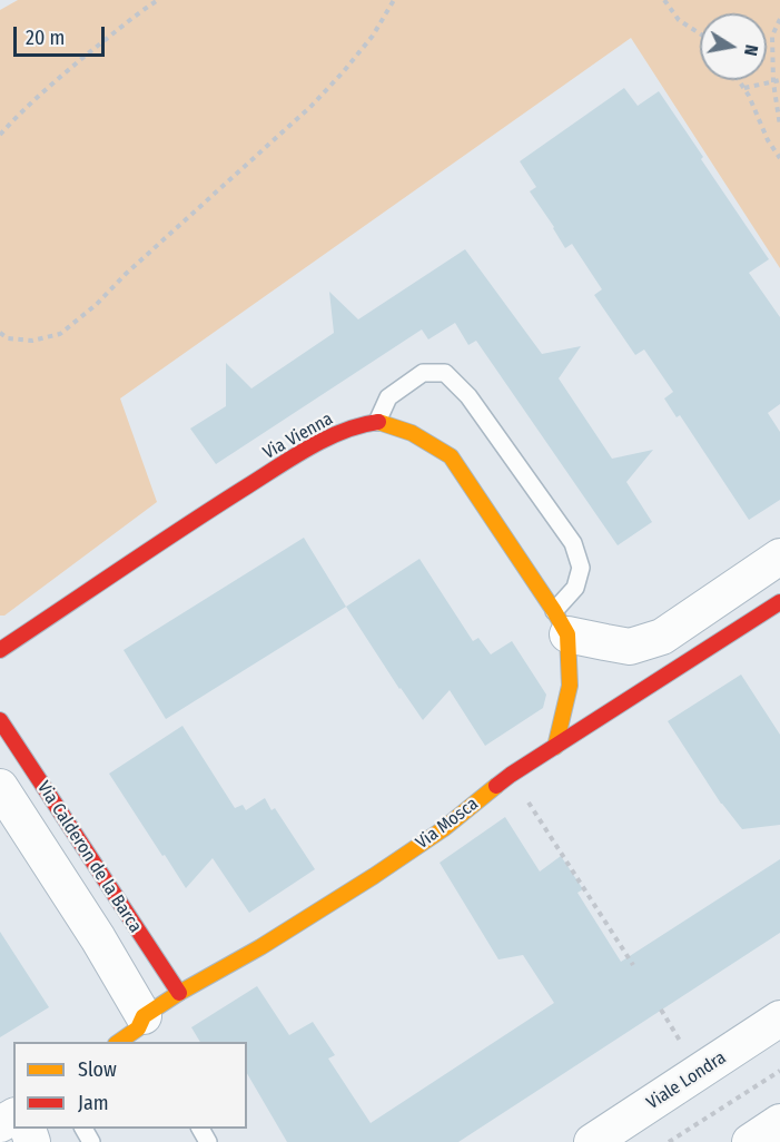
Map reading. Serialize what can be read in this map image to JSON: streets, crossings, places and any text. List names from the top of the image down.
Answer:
{
  "streets": {
    "street": [
      "Via Vienna",
      "Via Mosca",
      "Via Calderon de la Barca",
      "Viale Londra"
    ]
  },
  "crossings": [
    ["Via Mosca", "Via Calderon de la Barca"]
  ],
  "legend": ["Slow", "Jam"],
  "scale_bar": "20 m",
  "north": "right"
}
